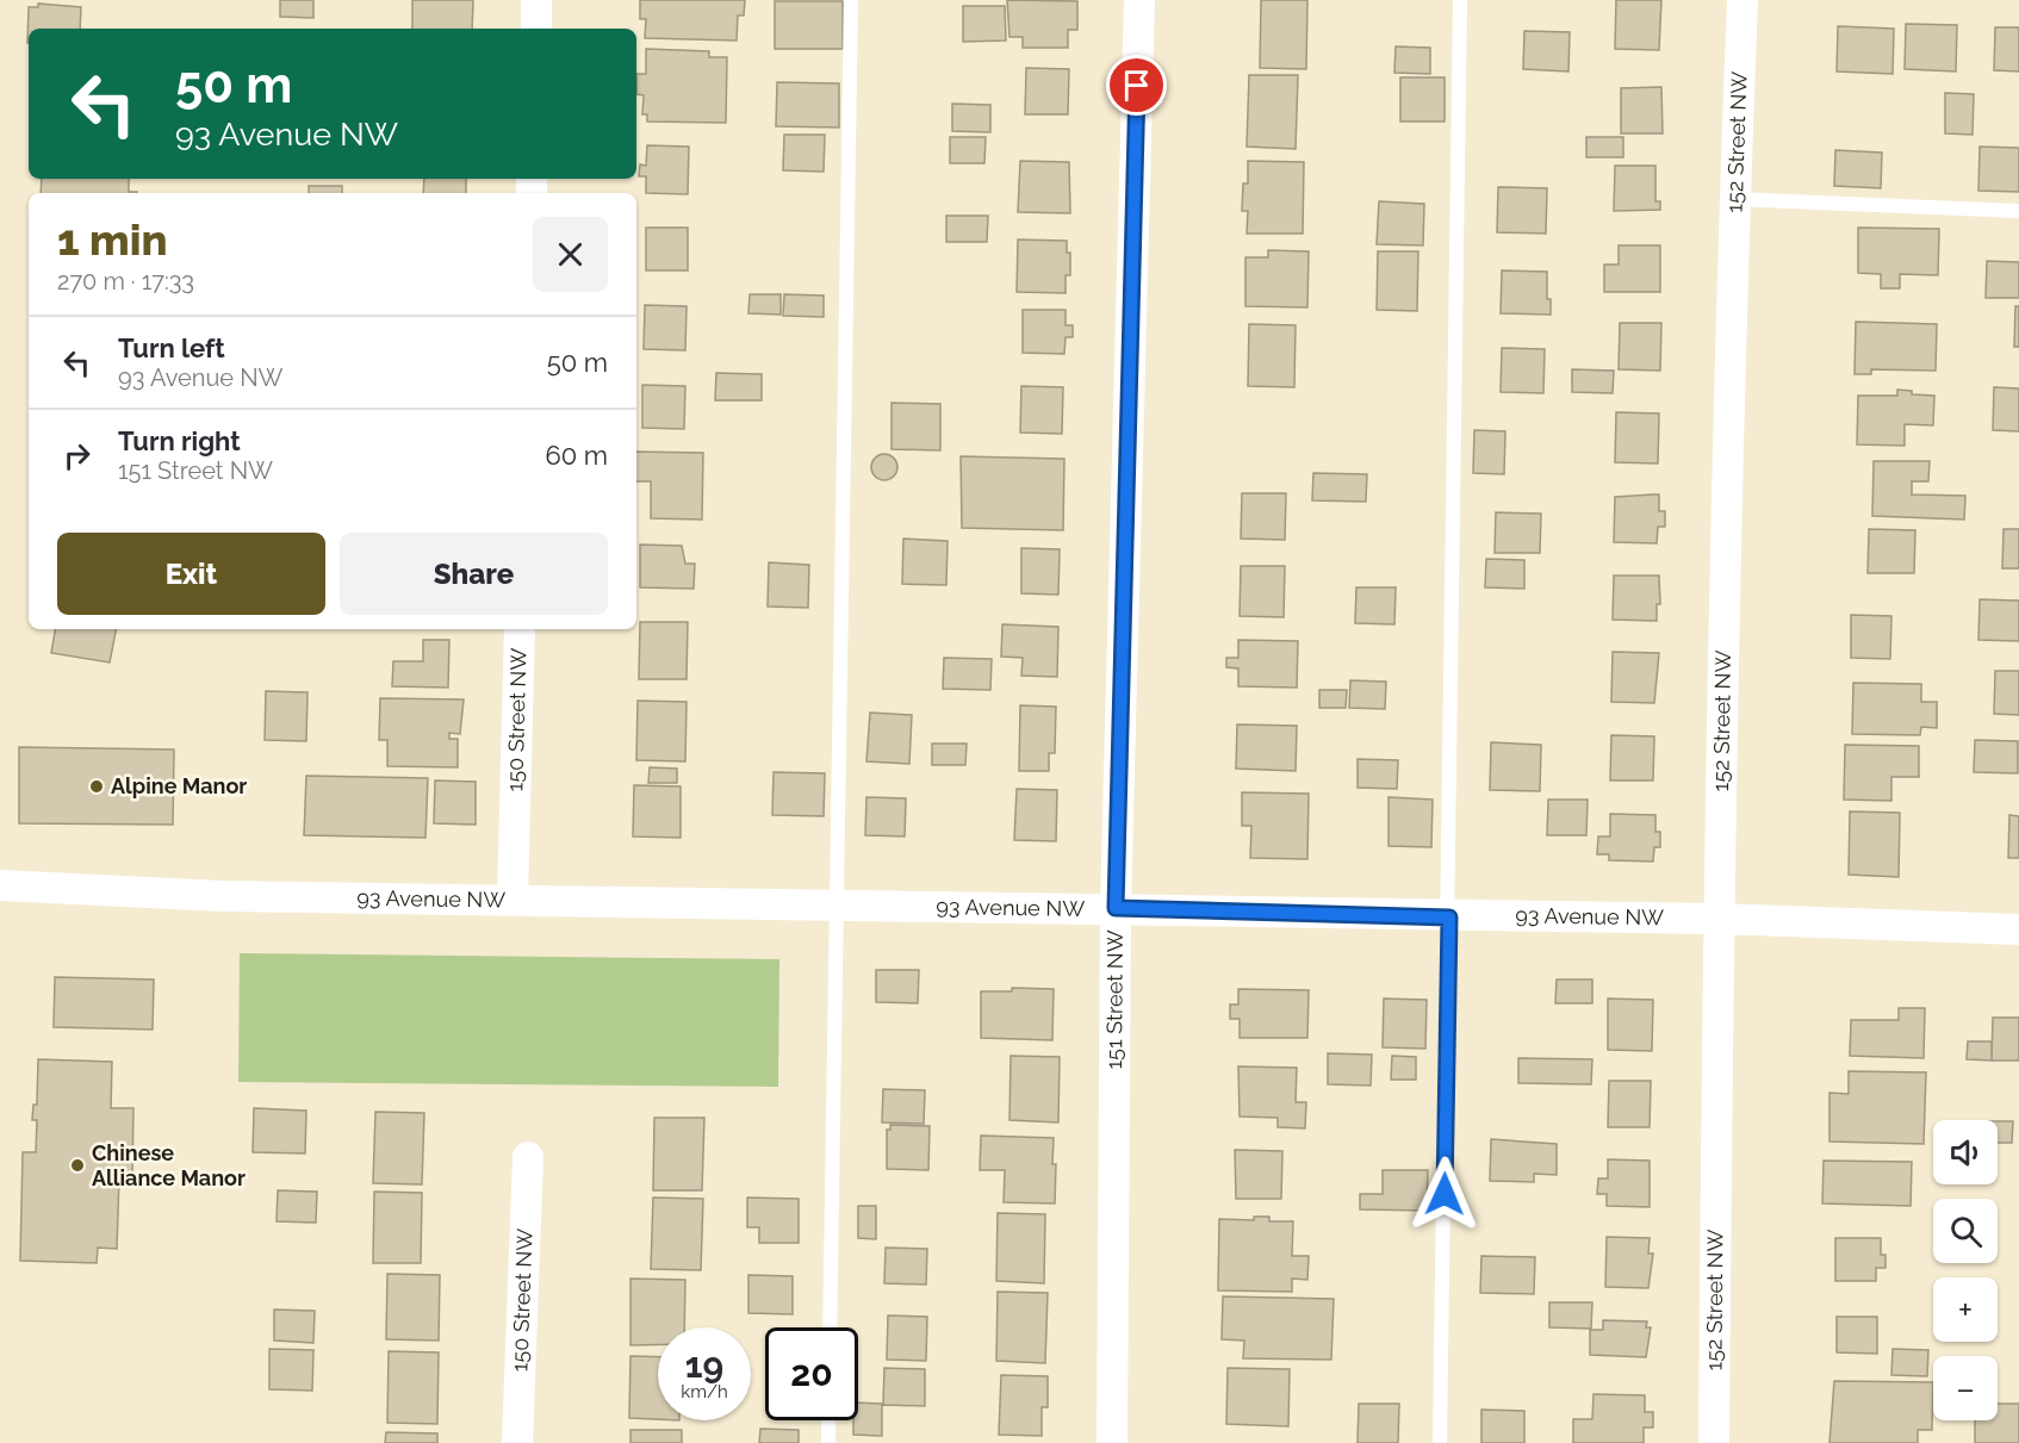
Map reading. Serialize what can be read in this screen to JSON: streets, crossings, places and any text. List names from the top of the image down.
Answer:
{
  "streets": {
    "street": [
      "152 Street NW",
      "150 Street NW",
      "93 Avenue NW",
      "151 Street NW"
    ]
  },
  "crossings": [
    ["152 Street NW", "93 Avenue NW"],
    ["150 Street NW", "93 Avenue NW"],
    ["93 Avenue NW", "151 Street NW"]
  ],
  "places": ["Alpine Manor", "Chinese Alliance Manor"],
  "page": {
    "turn": ["50 m", "93 Avenue NW"],
    "heading": ["1 min", "270 m · 17:33"],
    "list": [
      {
        "name": "Turn left",
        "note": "93 Avenue NW",
        "value": "50 m"
      },
      {
        "name": "Turn right",
        "note": "151 Street NW",
        "value": "60 m"
      }
    ],
    "buttons": ["Exit", "Share"],
    "map_buttons": ["+", "−"],
    "speed": "19 km/h",
    "limit": "20"
  }
}
